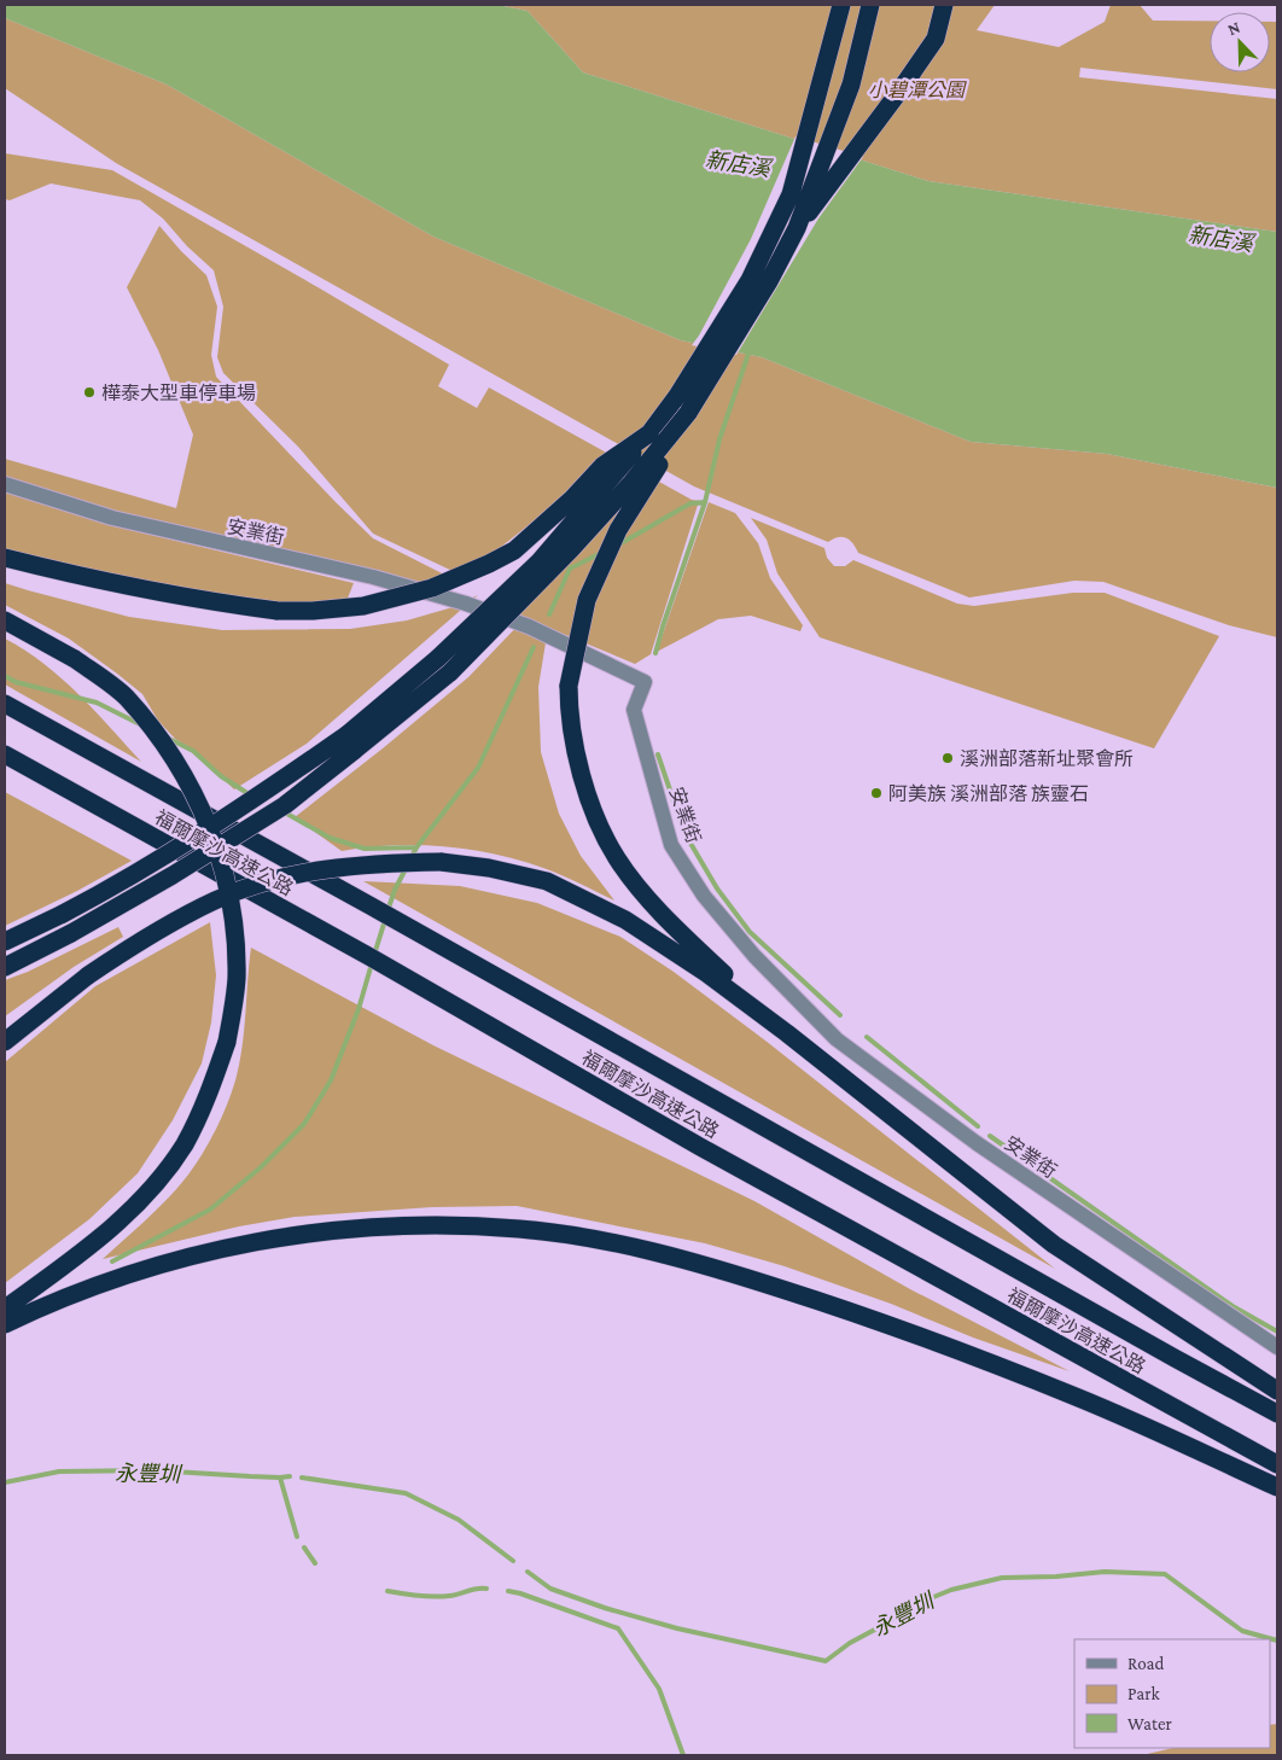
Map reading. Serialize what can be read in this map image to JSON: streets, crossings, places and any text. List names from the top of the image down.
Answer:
{
  "streets": {
    "highway": ["福爾摩沙高速公路"],
    "street": ["安業街"]
  },
  "water": ["新店溪", "永豐圳"],
  "parks": ["小碧潭公園"],
  "places": ["樺泰大型車停車場", "溪洲部落新址聚會所", "阿美族 溪洲部落 族靈石"],
  "legend": ["Road", "Park", "Water"],
  "north": "top left"
}
